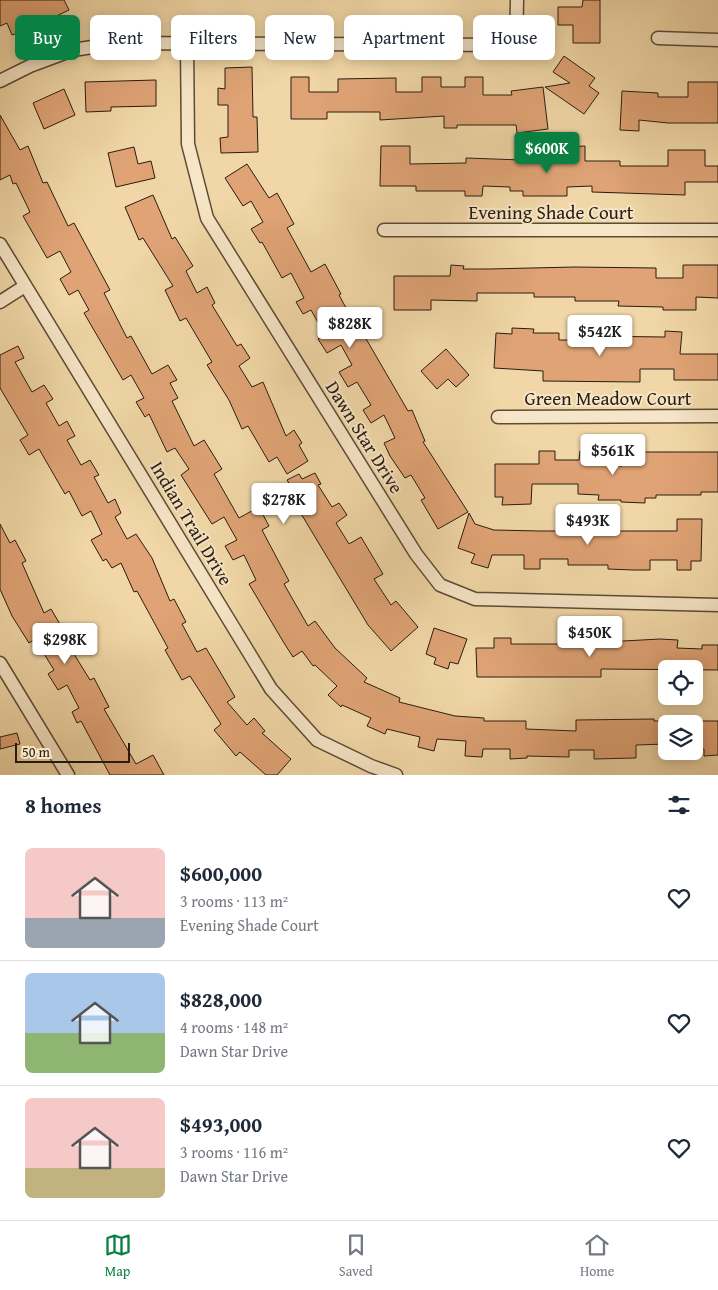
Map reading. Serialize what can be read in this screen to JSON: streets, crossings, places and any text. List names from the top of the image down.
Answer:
{
  "streets": {
    "street": [
      "Evening Shade Court",
      "Green Meadow Court",
      "Dawn Star Drive",
      "Indian Trail Drive"
    ]
  },
  "scale_bar": "50 m",
  "page": {
    "chip": [
      "Buy",
      "Rent",
      "Filters",
      "New",
      "Apartment",
      "House"
    ],
    "price": [
      "$600K",
      "$828K",
      "$542K",
      "$561K",
      "$278K",
      "$493K",
      "$450K",
      "$298K"
    ],
    "scale": "50 m",
    "heading": "8 homes",
    "list": [
      {
        "name": "$600,000",
        "note": "3 rooms · 113 m² · Evening Shade Court"
      },
      {
        "name": "$828,000",
        "note": "4 rooms · 148 m² · Dawn Star Drive"
      },
      {
        "name": "$493,000",
        "note": "3 rooms · 116 m² · Dawn Star Drive"
      }
    ],
    "tabs": ["Map", "Saved", "Home"]
  }
}
